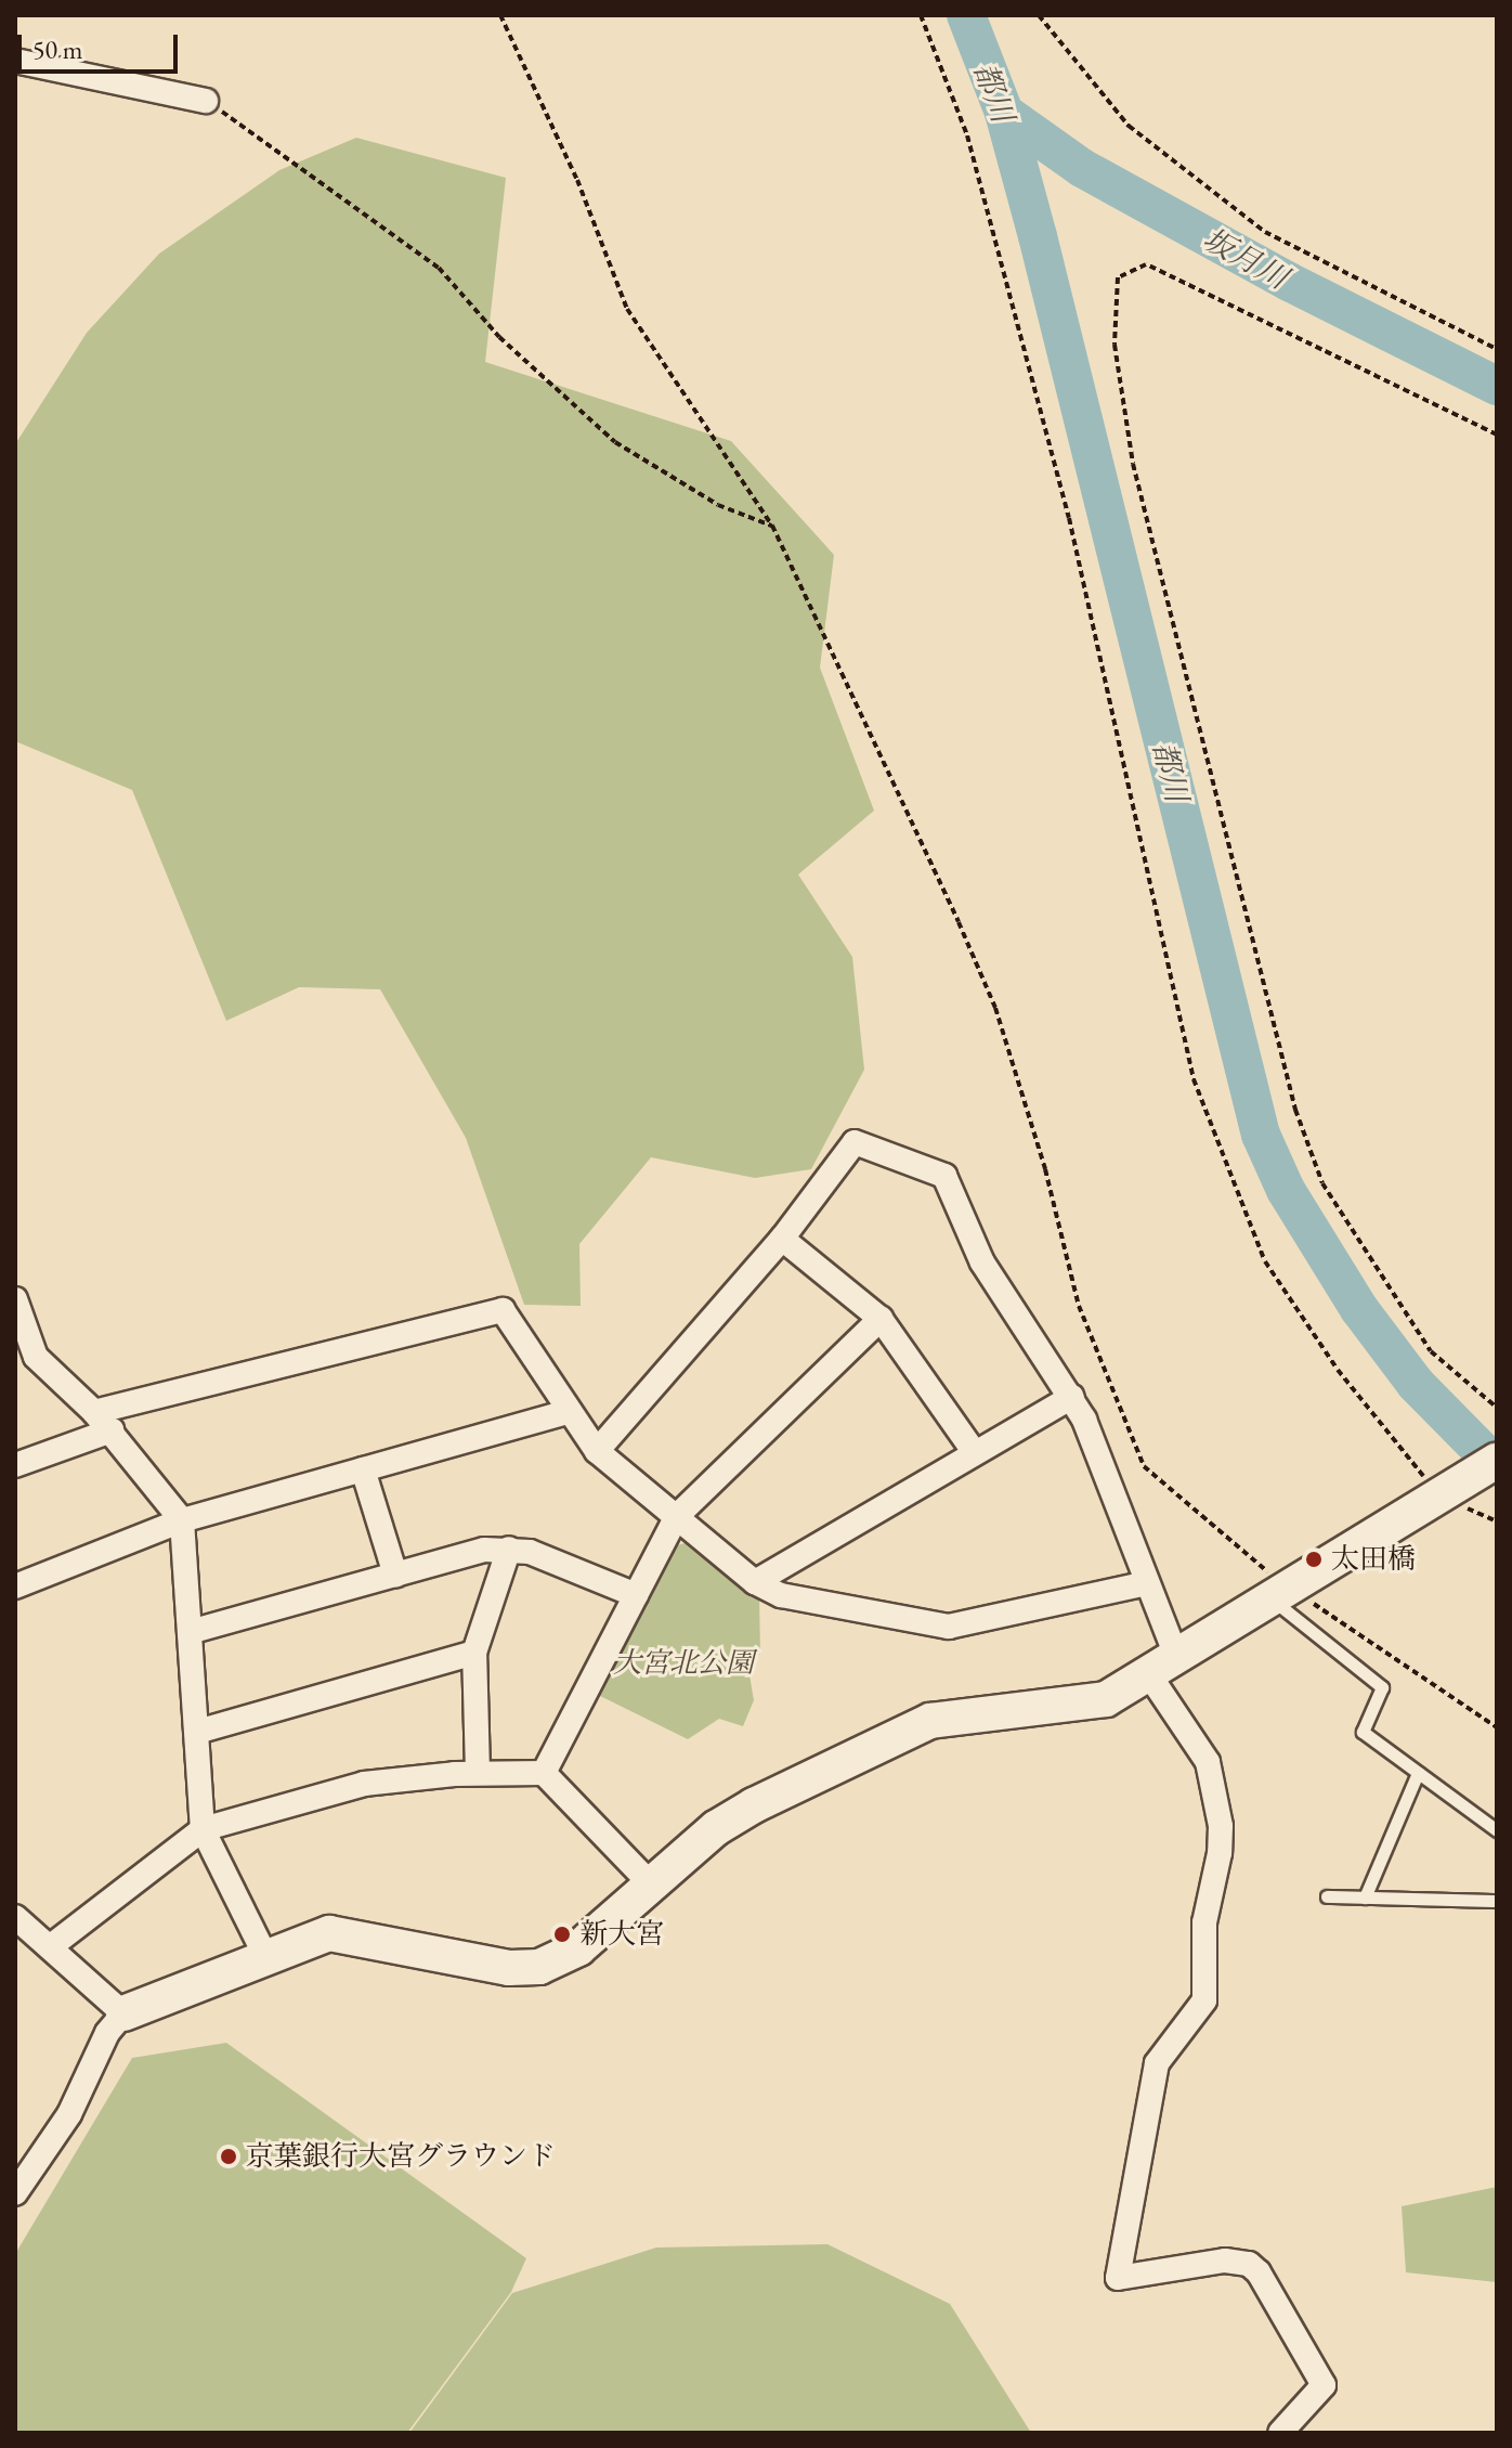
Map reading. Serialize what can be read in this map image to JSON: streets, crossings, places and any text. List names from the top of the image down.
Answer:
{
  "water": ["都川", "坂月川"],
  "parks": ["大宮北公園"],
  "places": ["太田橋", "新大宮", "京葉銀行大宮グラウンド"],
  "scale_bar": "50 m"
}
